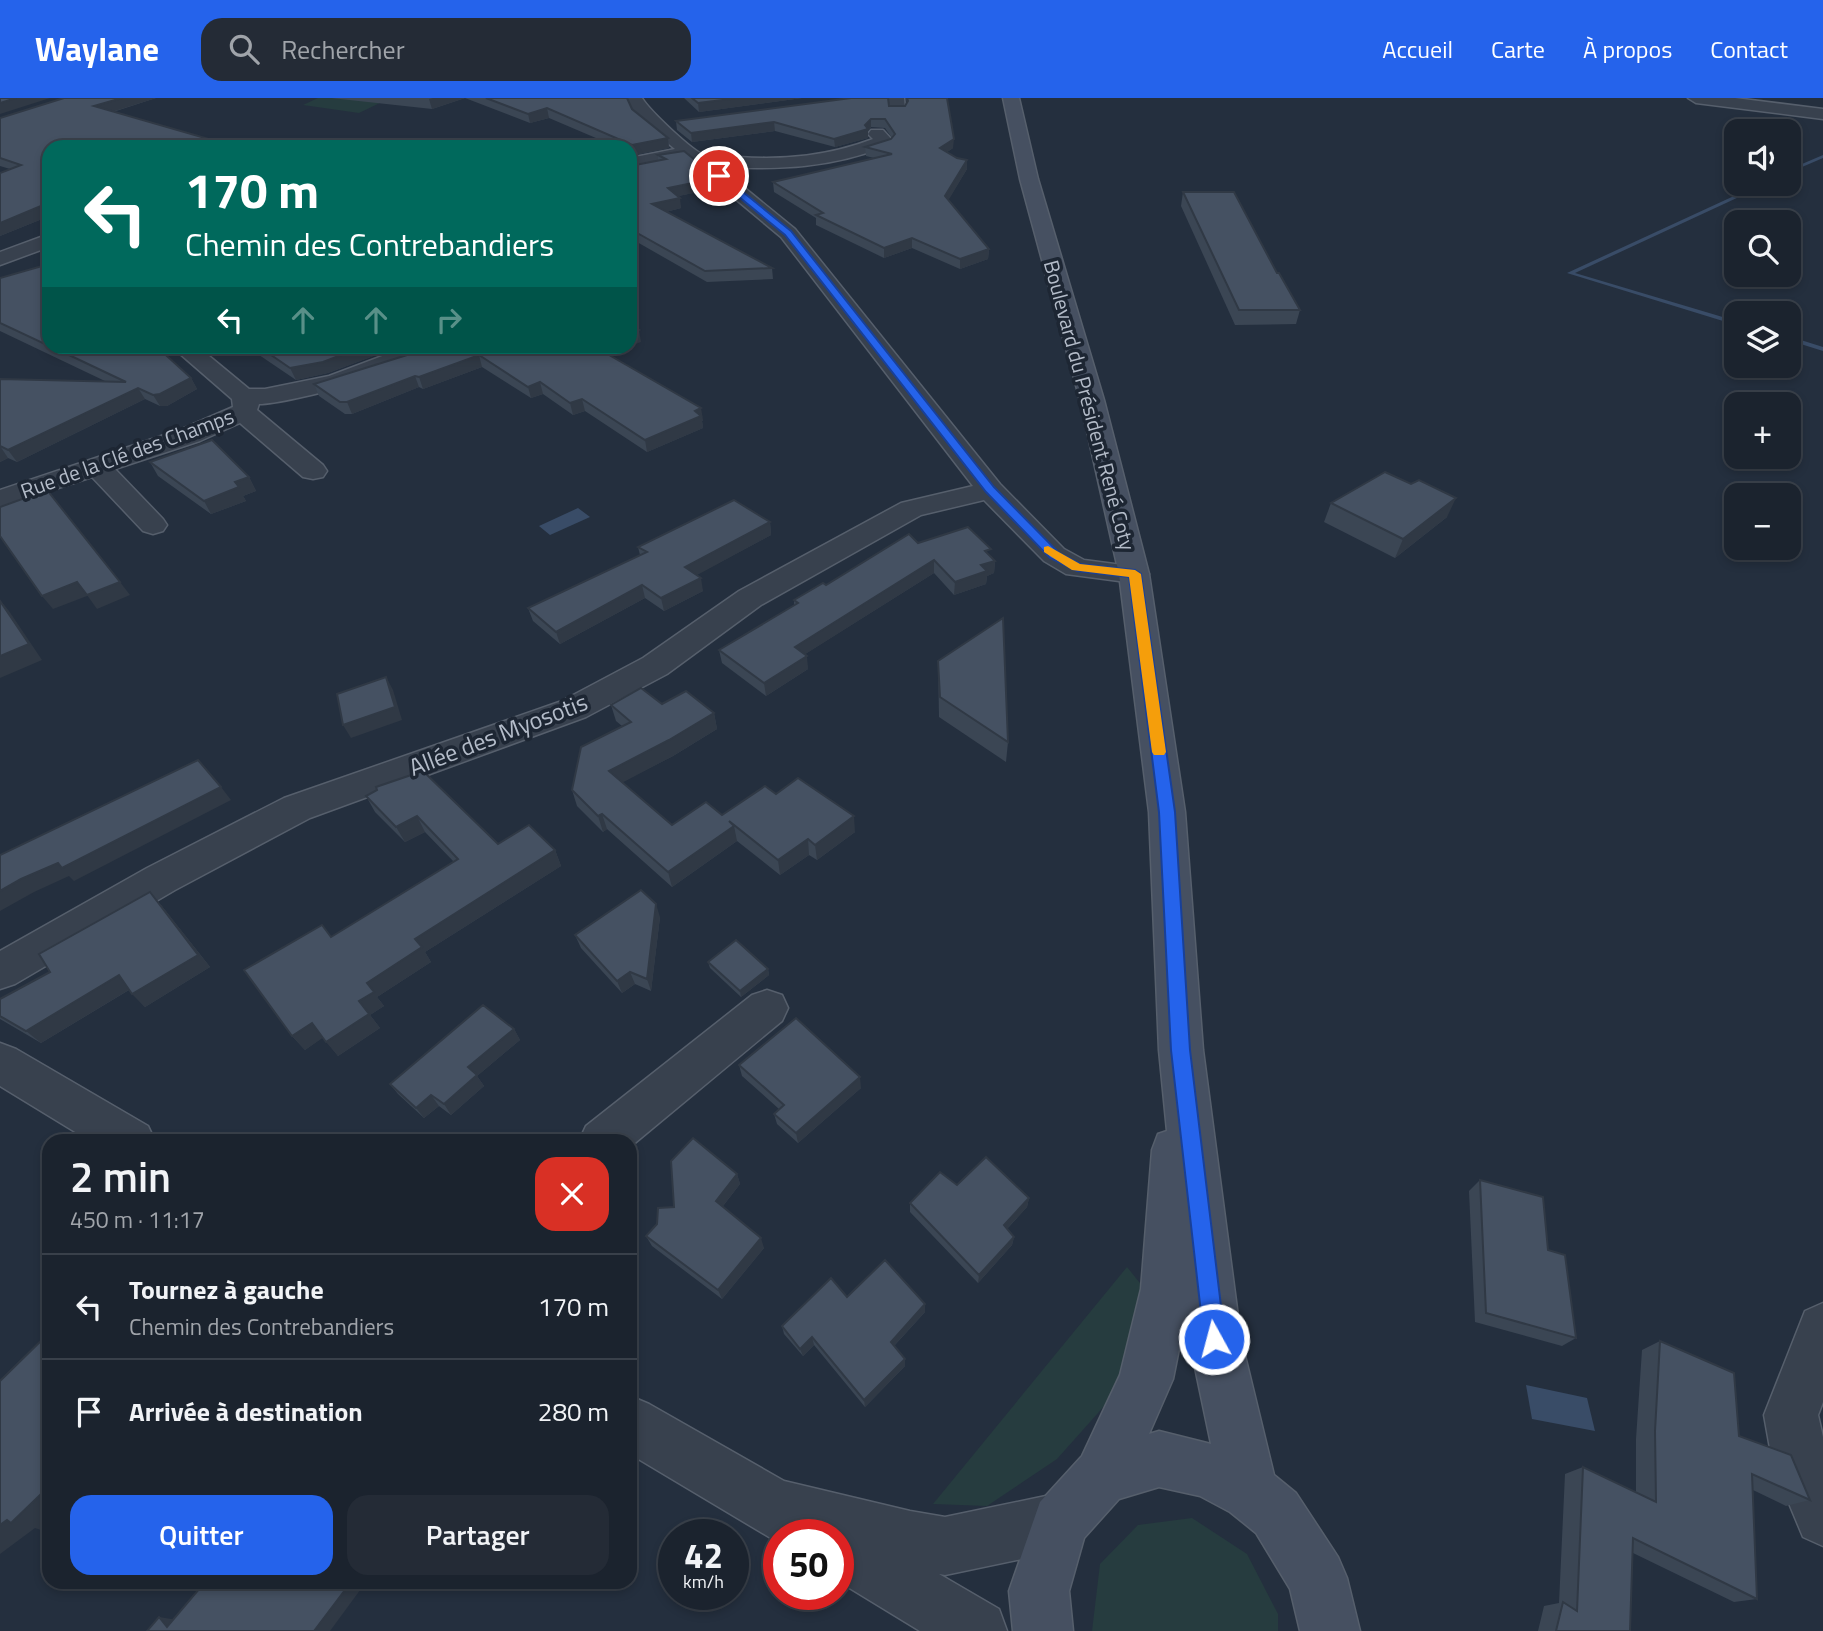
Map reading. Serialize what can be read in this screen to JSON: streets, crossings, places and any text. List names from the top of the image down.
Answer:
{
  "streets": {
    "main road": ["Boulevard du Président René Coty"],
    "street": ["Rue de la Clé des Champs", "Allée des Myosotis"]
  },
  "page": {
    "header": "Waylane",
    "search": "Rechercher",
    "nav": [
      "Accueil",
      "Carte",
      "À propos",
      "Contact"
    ],
    "map_buttons": ["+", "−"],
    "turn": ["170 m", "Chemin des Contrebandiers"],
    "heading": ["2 min", "450 m · 11:17"],
    "list": [
      {
        "name": "Tournez à gauche",
        "note": "Chemin des Contrebandiers",
        "value": "170 m"
      },
      {
        "name": "Arrivée à destination",
        "value": "280 m"
      }
    ],
    "buttons": ["Quitter", "Partager"],
    "speed": "42 km/h",
    "limit": "50"
  }
}
